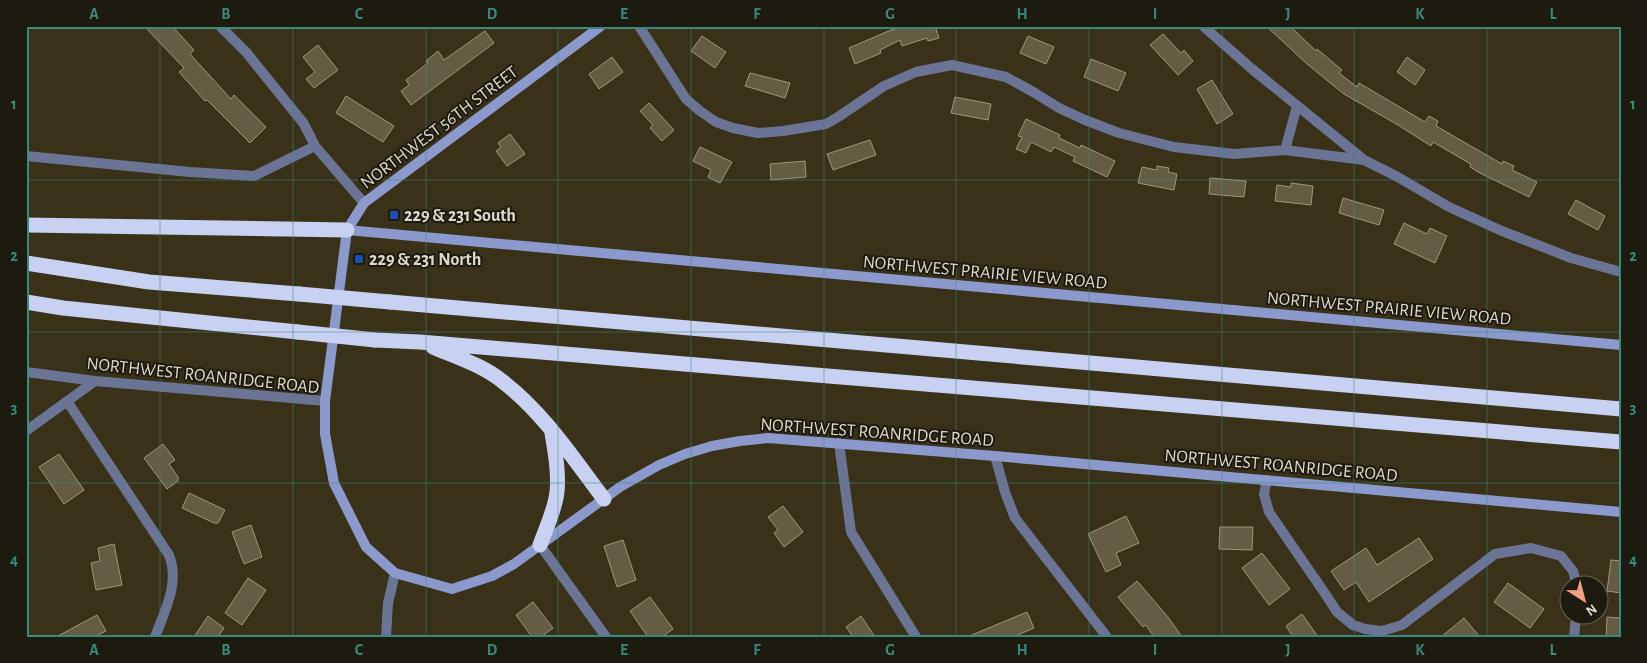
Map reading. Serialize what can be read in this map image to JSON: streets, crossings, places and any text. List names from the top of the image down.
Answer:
{
  "streets": {
    "street": ["NORTHWEST 56TH STREET", "NORTHWEST PRAIRIE VIEW ROAD", "NORTHWEST ROANRIDGE ROAD"]
  },
  "crossings": [
    ["NORTHWEST 56TH STREET", "NORTHWEST PRAIRIE VIEW ROAD"],
    ["NORTHWEST 56TH STREET", "NORTHWEST ROANRIDGE ROAD"]
  ],
  "places": {
    "transit": ["229 & 231 South", "229 & 231 North"]
  },
  "north": "bottom right",
  "grid": {
    "columns": [
      "A",
      "B",
      "C",
      "D",
      "E",
      "F",
      "G",
      "H",
      "I",
      "J",
      "K",
      "L"
    ],
    "rows": [
      "1",
      "2",
      "3",
      "4"
    ]
  }
}
